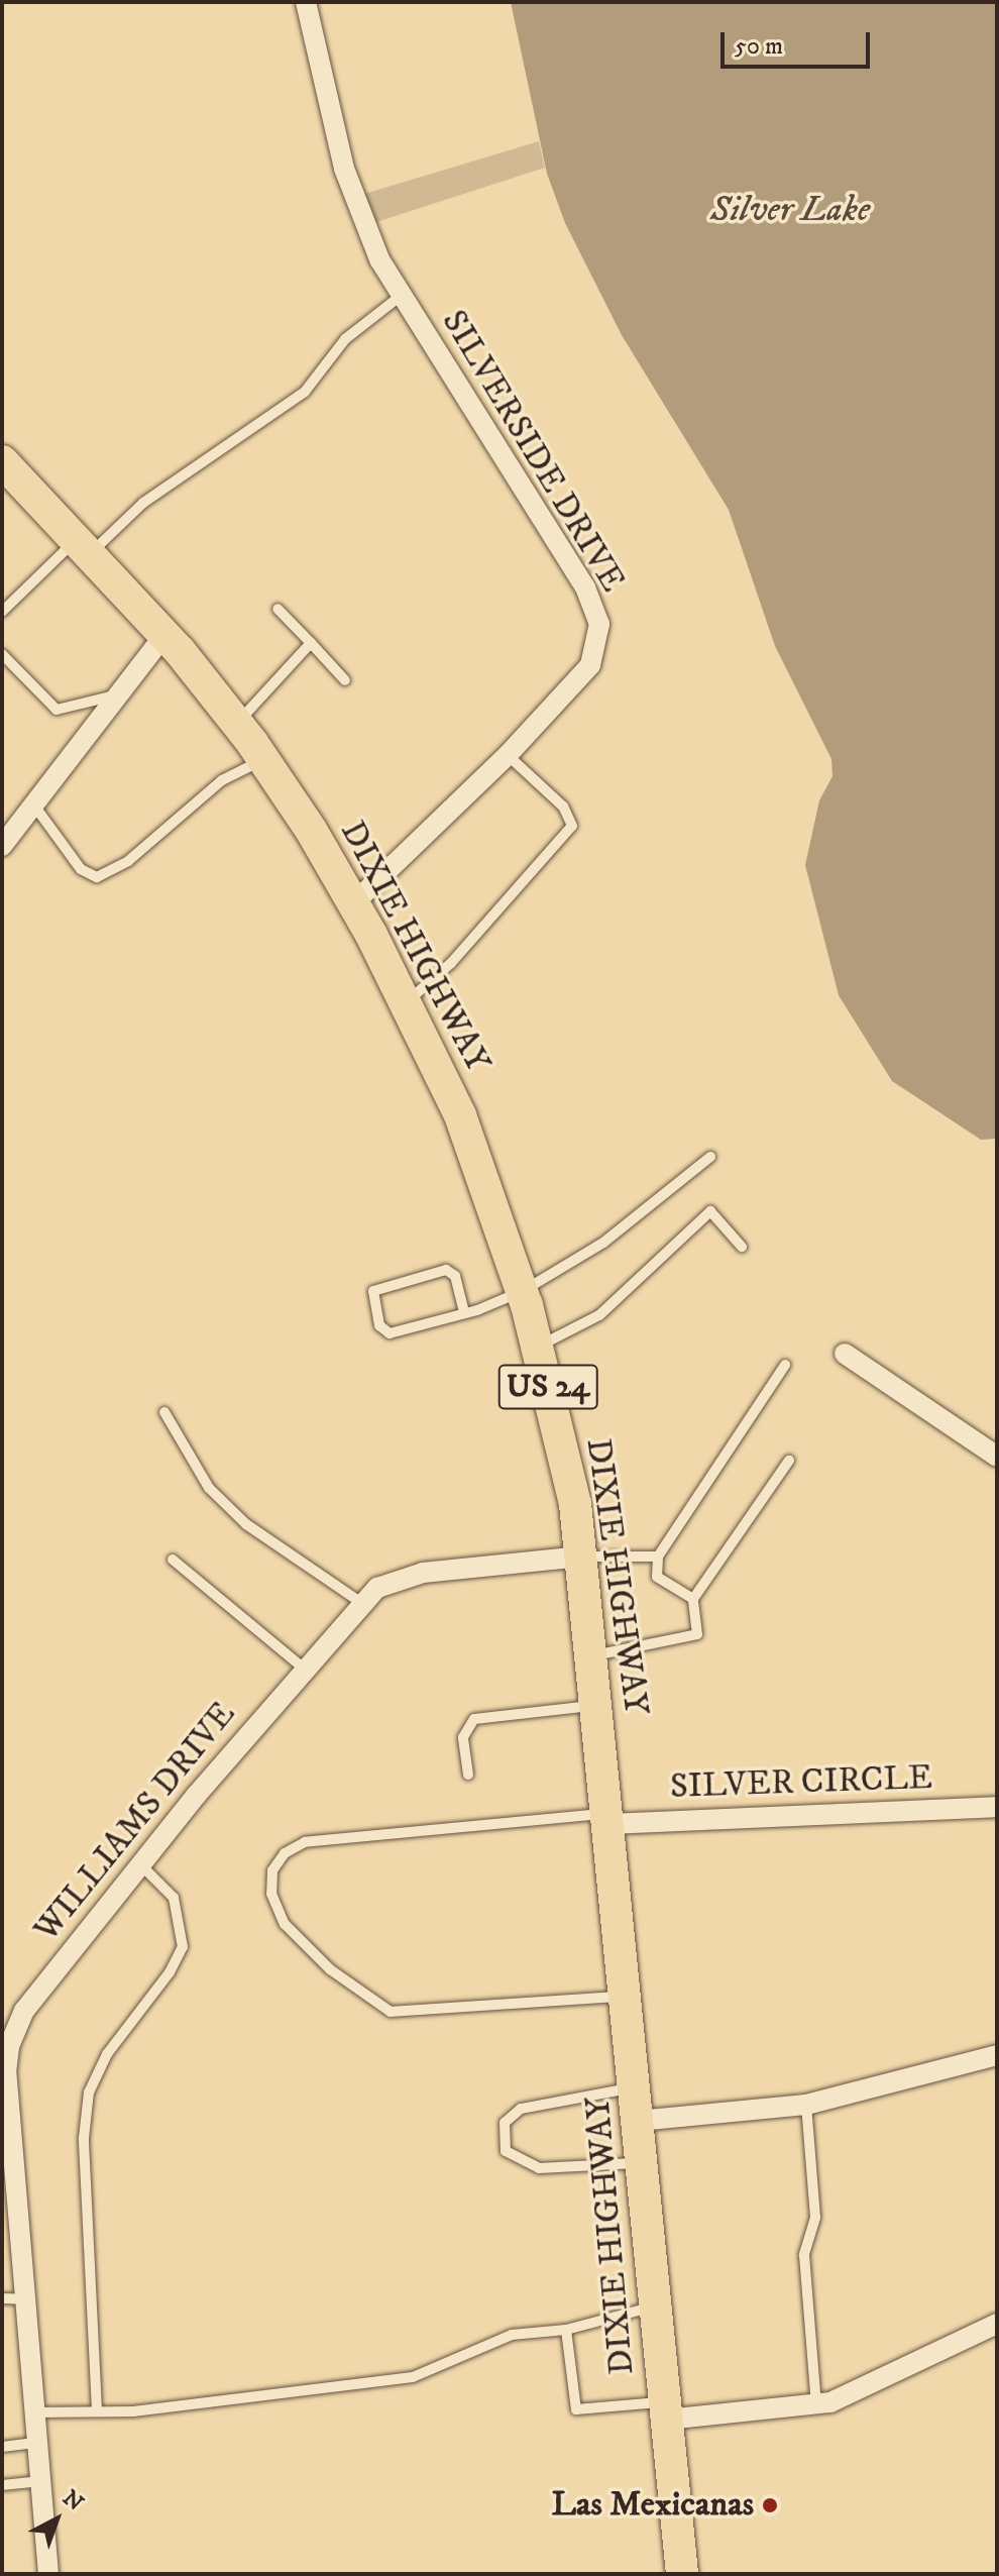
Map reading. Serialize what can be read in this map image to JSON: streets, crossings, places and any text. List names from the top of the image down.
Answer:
{
  "streets": {
    "main road": ["DIXIE HIGHWAY", "US 24"],
    "street": ["SILVERSIDE DRIVE", "SILVER CIRCLE", "WILLIAMS DRIVE"]
  },
  "crossings": [
    ["SILVERSIDE DRIVE", "DIXIE HIGHWAY"],
    ["DIXIE HIGHWAY", "SILVER CIRCLE"],
    ["DIXIE HIGHWAY", "WILLIAMS DRIVE"]
  ],
  "water": ["Silver Lake"],
  "places": ["Las Mexicanas"],
  "scale_bar": "50 m",
  "north": "top right"
}
